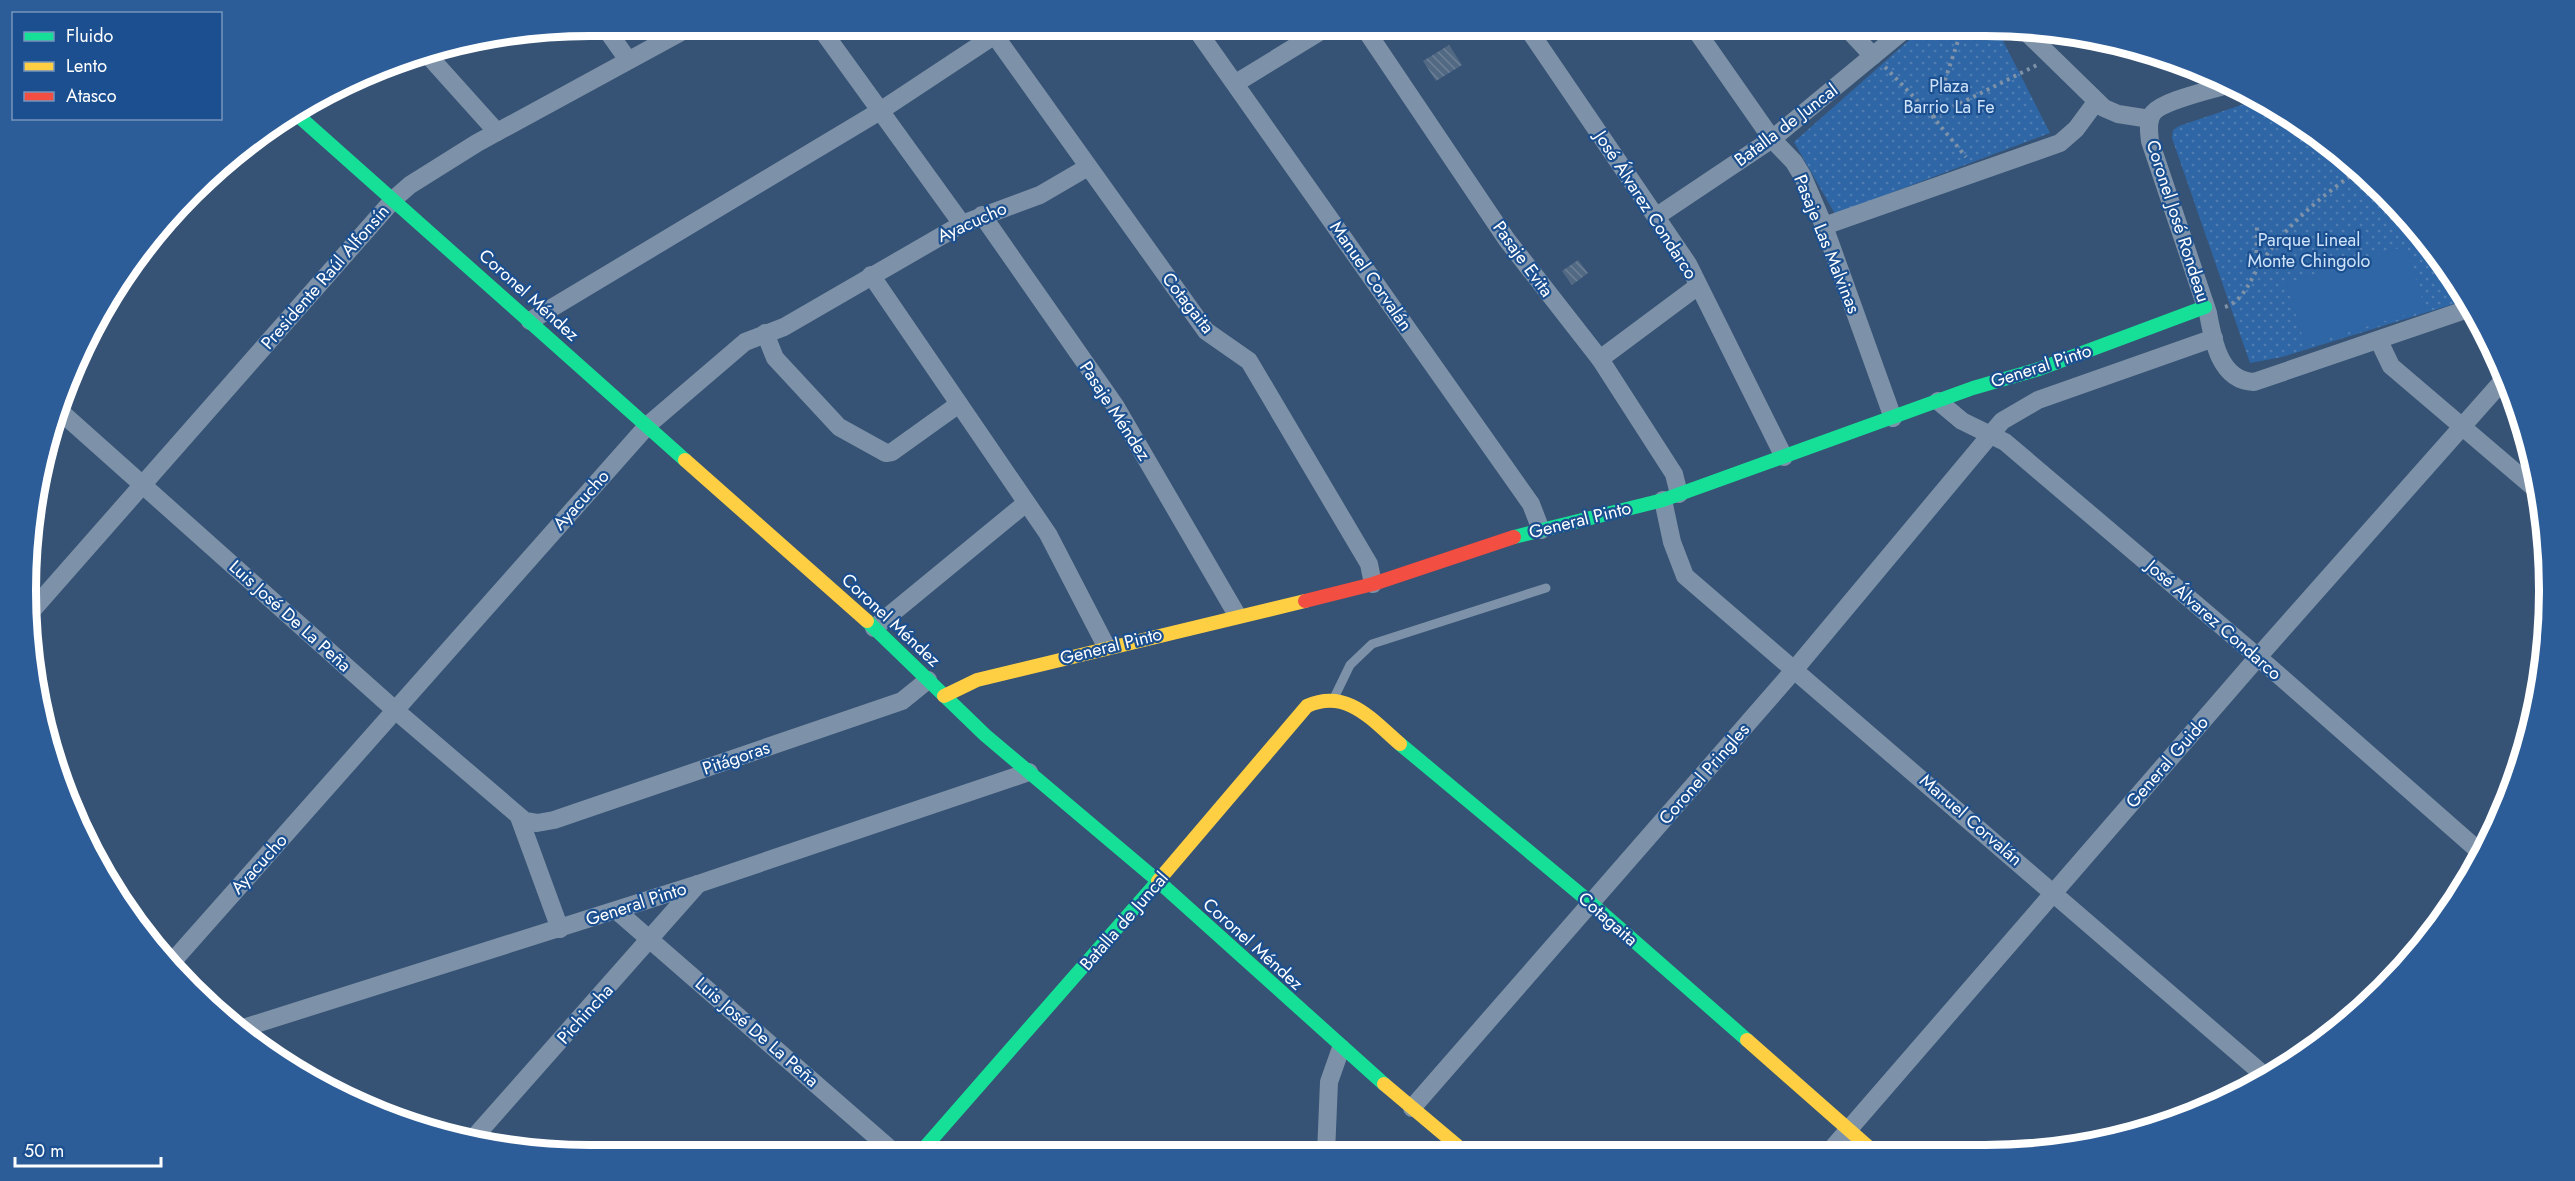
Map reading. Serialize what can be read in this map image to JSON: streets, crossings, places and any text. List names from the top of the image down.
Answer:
{
  "streets": {
    "street": [
      "Batalla de Juncal",
      "José Álvarez Condarco",
      "Coronel José Rondeau",
      "Ayacucho",
      "Pasaje Las Malvinas",
      "Pasaje Evita",
      "Manuel Corvalán",
      "Presidente Raúl Alfonsín",
      "Coronel Méndez",
      "Cotagaita",
      "General Pinto",
      "Pasaje Méndez",
      "Luis José De La Peña",
      "Pitágoras",
      "General Guido",
      "Coronel Pringles",
      "Pichincha"
    ]
  },
  "crossings": [
    ["Batalla de Juncal", "José Álvarez Condarco"],
    ["Batalla de Juncal", "Pasaje Las Malvinas"],
    ["Batalla de Juncal", "Coronel Méndez"],
    ["Batalla de Juncal", "Cotagaita"],
    ["José Álvarez Condarco", "General Pinto"],
    ["José Álvarez Condarco", "General Guido"],
    ["José Álvarez Condarco", "Coronel Pringles"],
    ["Coronel José Rondeau", "General Pinto"],
    ["Ayacucho", "Coronel Méndez"],
    ["Ayacucho", "Cotagaita"],
    ["Ayacucho", "Pasaje Méndez"],
    ["Ayacucho", "Luis José De La Peña"],
    ["Pasaje Las Malvinas", "General Pinto"],
    ["Pasaje Evita", "Manuel Corvalán"],
    ["Pasaje Evita", "General Pinto"],
    ["Manuel Corvalán", "General Pinto"],
    ["Manuel Corvalán", "General Guido"],
    ["Manuel Corvalán", "Coronel Pringles"],
    ["Presidente Raúl Alfonsín", "Coronel Méndez"],
    ["Presidente Raúl Alfonsín", "Luis José De La Peña"],
    ["Coronel Méndez", "General Pinto"],
    ["Coronel Méndez", "Pitágoras"],
    ["Coronel Méndez", "Coronel Pringles"],
    ["Cotagaita", "General Pinto"],
    ["Cotagaita", "General Guido"],
    ["Cotagaita", "Coronel Pringles"],
    ["General Pinto", "Pasaje Méndez"],
    ["General Pinto", "Luis José De La Peña"],
    ["General Pinto", "Coronel Pringles"],
    ["General Pinto", "Pichincha"],
    ["Luis José De La Peña", "Pitágoras"],
    ["Luis José De La Peña", "Pichincha"]
  ],
  "parks": ["Plaza Barrio La Fe", "Parque Lineal Monte Chingolo"],
  "legend": ["Fluido", "Lento", "Atasco"],
  "scale_bar": "50 m"
}
